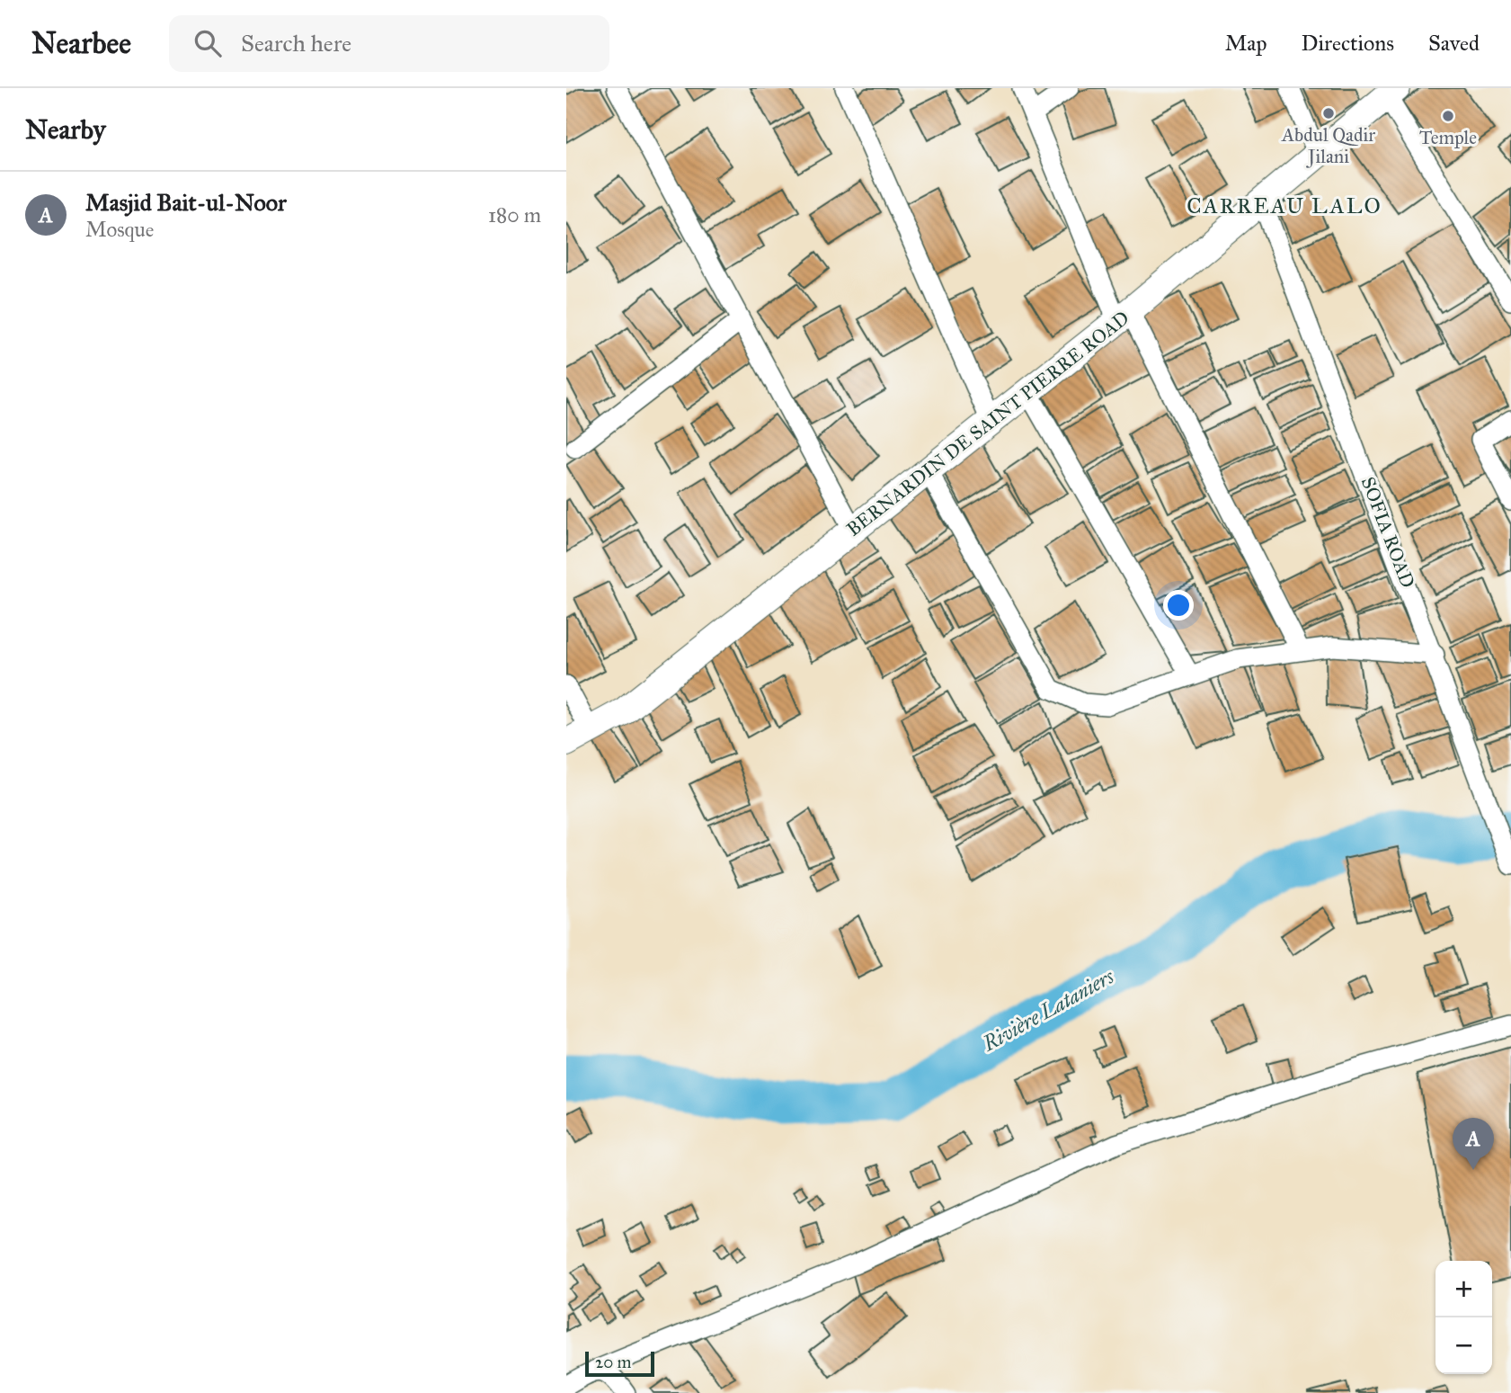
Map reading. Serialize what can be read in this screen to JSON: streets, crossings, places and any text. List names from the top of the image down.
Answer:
{
  "streets": {
    "main road": ["BERNARDIN DE SAINT PIERRE ROAD"],
    "street": ["SOFIA ROAD"]
  },
  "crossings": [
    ["BERNARDIN DE SAINT PIERRE ROAD", "SOFIA ROAD"]
  ],
  "districts": ["CARREAU LALO"],
  "water": ["Rivière Lataniers"],
  "places": ["Abdul Qadir Jilani", "Temple"],
  "scale_bar": "20 m",
  "page": {
    "header": "Nearbee",
    "search": "Search here",
    "nav": ["Map", "Directions", "Saved"],
    "heading": "Nearby",
    "list": [
      {
        "mark": "A",
        "name": "Masjid Bait-ul-Noor",
        "note": "Mosque",
        "value": "180 m"
      }
    ],
    "pins": "A",
    "map_buttons": ["+", "−"],
    "scale": "20 m"
  }
}
